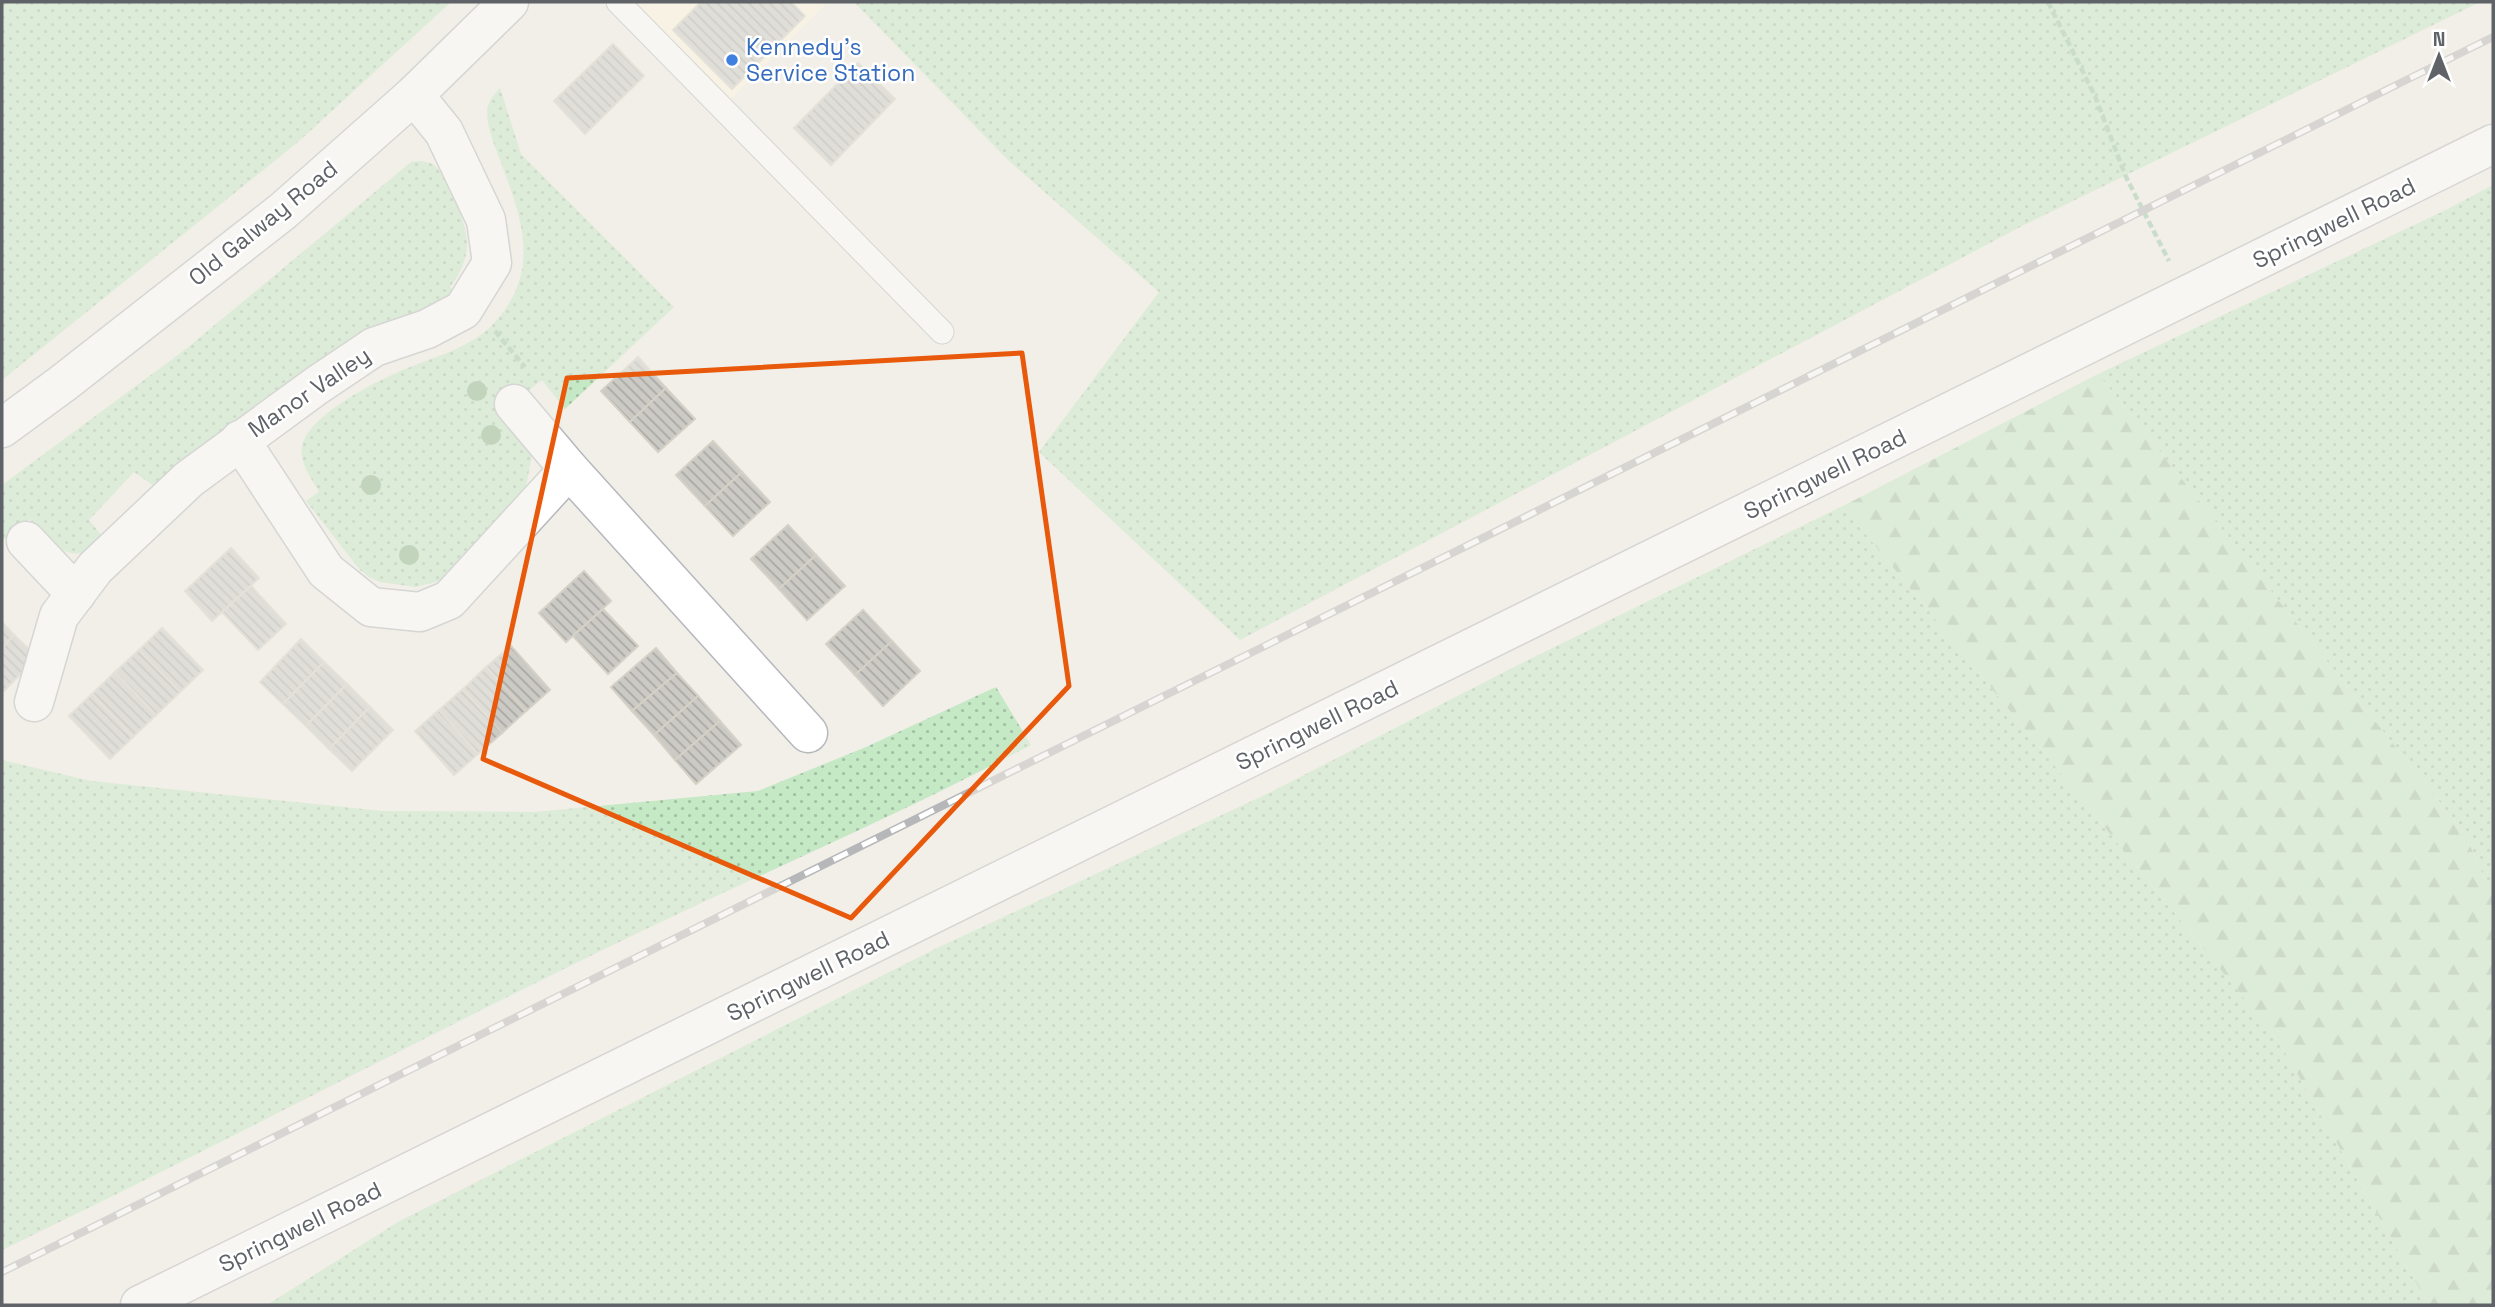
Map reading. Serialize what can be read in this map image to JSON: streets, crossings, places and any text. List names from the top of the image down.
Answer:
{
  "streets": {
    "street": ["Old Galway Road", "Springwell Road", "Manor Valley"]
  },
  "crossings": [
    ["Old Galway Road", "Manor Valley"]
  ],
  "places": ["Kennedy's Service Station"],
  "north": "top"
}
